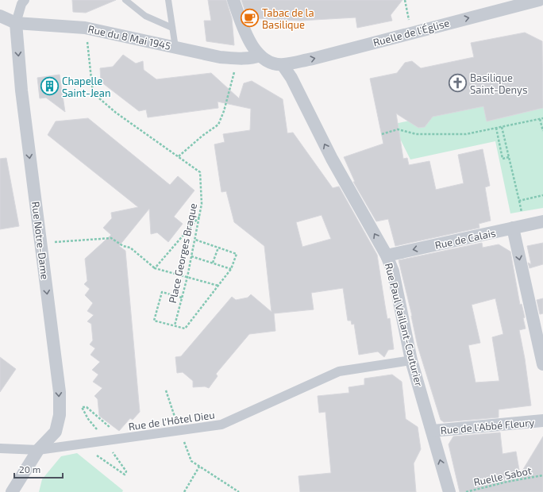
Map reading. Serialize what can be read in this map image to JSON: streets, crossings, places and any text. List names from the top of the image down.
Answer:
{
  "streets": {
    "street": [
      "Ruelle de l'Église",
      "Rue du 8 Mai 1945",
      "Rue de Calais",
      "Rue Notre-Dame",
      "Rue Paul Vaillant-Couturier",
      "Rue de l'Hôtel Dieu",
      "Rue de l'Abbé Fleury"
    ],
    "path": ["Place Georges Braque", "Ruelle Sabot"]
  },
  "crossings": [
    ["Ruelle de l'Église", "Rue Paul Vaillant-Couturier"],
    ["Rue du 8 Mai 1945", "Rue Notre-Dame"],
    ["Rue du 8 Mai 1945", "Place Georges Braque"],
    ["Rue de Calais", "Rue Paul Vaillant-Couturier"],
    ["Rue Notre-Dame", "Rue de l'Hôtel Dieu"],
    ["Rue Paul Vaillant-Couturier", "Rue de l'Hôtel Dieu"],
    ["Rue Paul Vaillant-Couturier", "Rue de l'Abbé Fleury"]
  ],
  "one_way": [
    "Ruelle de l'Église",
    "Rue de Calais",
    "Rue Notre-Dame",
    "Rue Paul Vaillant-Couturier"
  ],
  "places": {
    "cafe": ["Tabac de la Basilique"],
    "church": ["Basilique Saint-Denys"],
    "building": ["Chapelle Saint-Jean"]
  },
  "scale_bar": "20 m"
}
